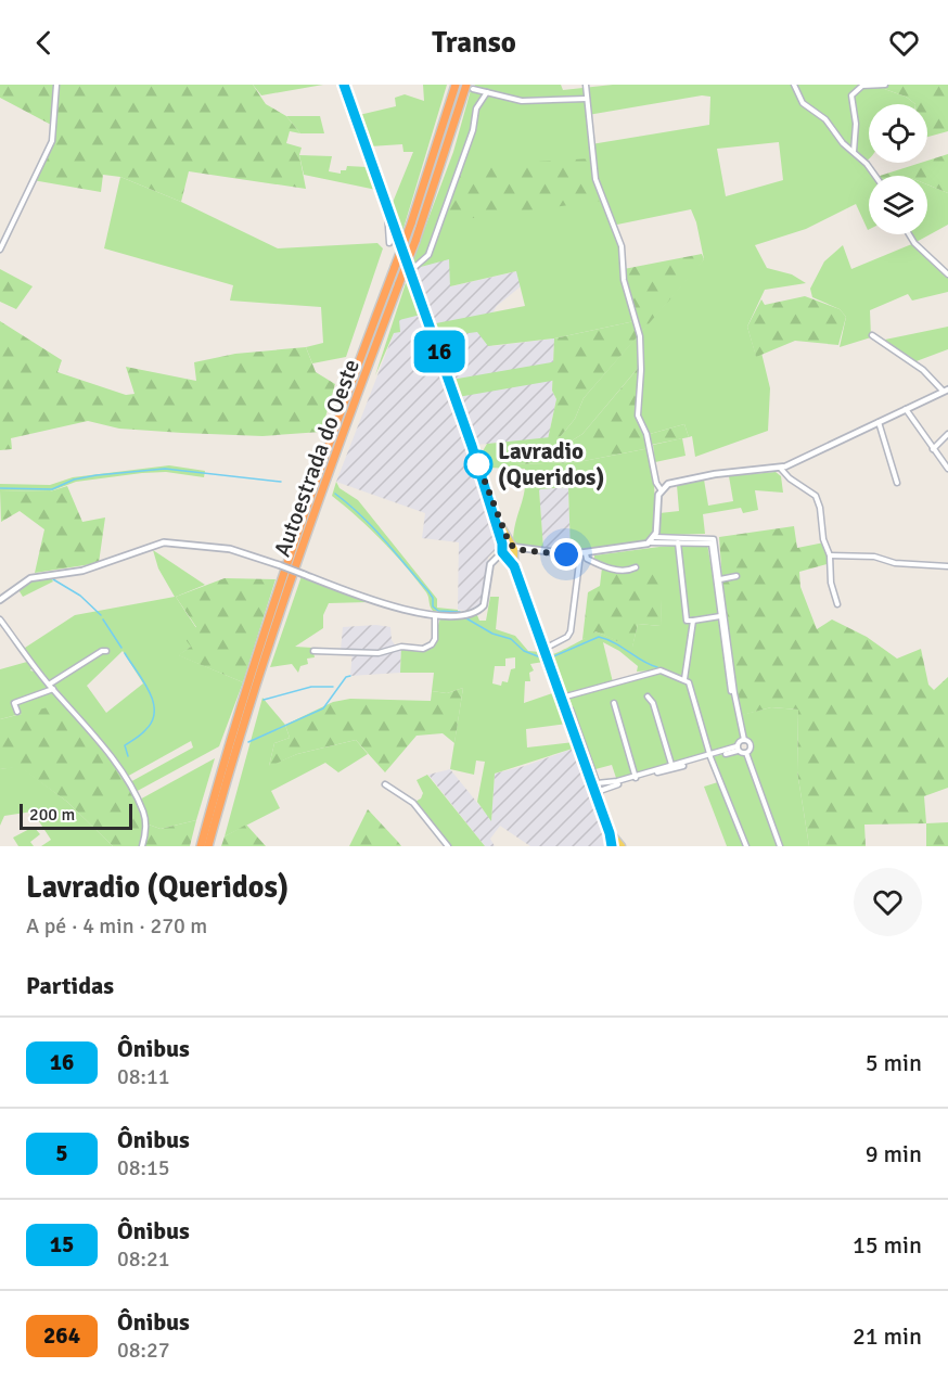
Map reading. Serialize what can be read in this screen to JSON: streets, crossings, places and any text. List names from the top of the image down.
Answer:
{
  "streets": {
    "highway": ["Autoestrada do Oeste"]
  },
  "places": ["Lavradio (Queridos)"],
  "lines": ["bus line 16"],
  "scale_bar": "200 m",
  "page": {
    "header": "Transo",
    "on_map": "16",
    "scale": "200 m",
    "heading": [
      ["Lavradio (Queridos)", "A pé · 4 min · 270 m"],
      "Partidas"
    ],
    "list": [
      {
        "mark": "16",
        "name": "Ônibus",
        "note": "08:11",
        "value": "5 min"
      },
      {
        "mark": "5",
        "name": "Ônibus",
        "note": "08:15",
        "value": "9 min"
      },
      {
        "mark": "15",
        "name": "Ônibus",
        "note": "08:21",
        "value": "15 min"
      },
      {
        "mark": "264",
        "name": "Ônibus",
        "note": "08:27",
        "value": "21 min"
      }
    ]
  }
}
